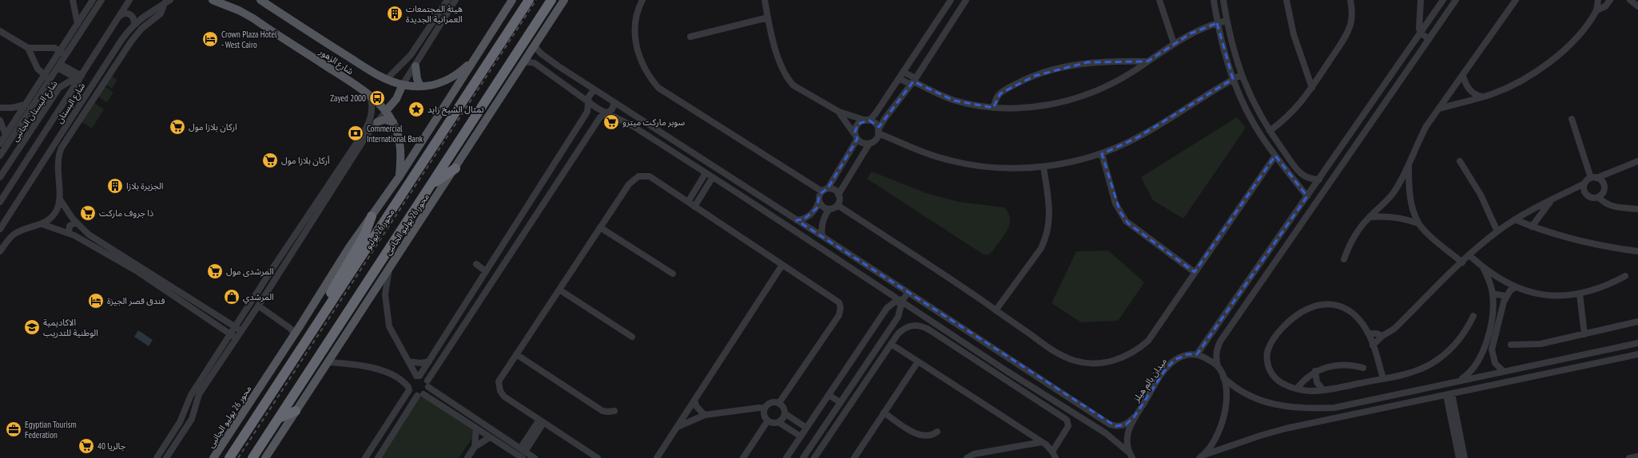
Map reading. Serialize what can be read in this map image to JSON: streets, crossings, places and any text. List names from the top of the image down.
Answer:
{
  "streets": {
    "highway": ["محور 26 يوليو"],
    "main road": ["شارع الزهور", "محور 26 يوليو الجانبى"],
    "street": ["شارع البستان", "شارع البستان الجانبى", "ميدان بالم هيلز"]
  },
  "crossings": [
    ["شارع الزهور", "محور 26 يوليو الجانبى"],
    ["شارع البستان", "شارع البستان الجانبى"]
  ],
  "places": {
    "building": ["هيئة المجتمعات العمرانية الجديدة", "الجزيرة بلازا"],
    "hotel": ["Crown Plaza Hotel - West Cairo", "فندق قصر الجيزة"],
    "bus stop": ["Zayed 2000"],
    "place": ["تمثال الشيخ زايد"],
    "supermarket": [
      "سوبر ماركت ميترو",
      "اركان بلازا مول",
      "أركان بلازا مول",
      "ذا جروف ماركت",
      "المرشدى مول",
      "جالريا 40"
    ],
    "bank": ["Commercial International Bank"],
    "shop": ["المرشدي"],
    "school or university": ["الاكاديمية الوطنية للتدريب"],
    "office": ["Egyptian Tourism Federation"]
  }
}
